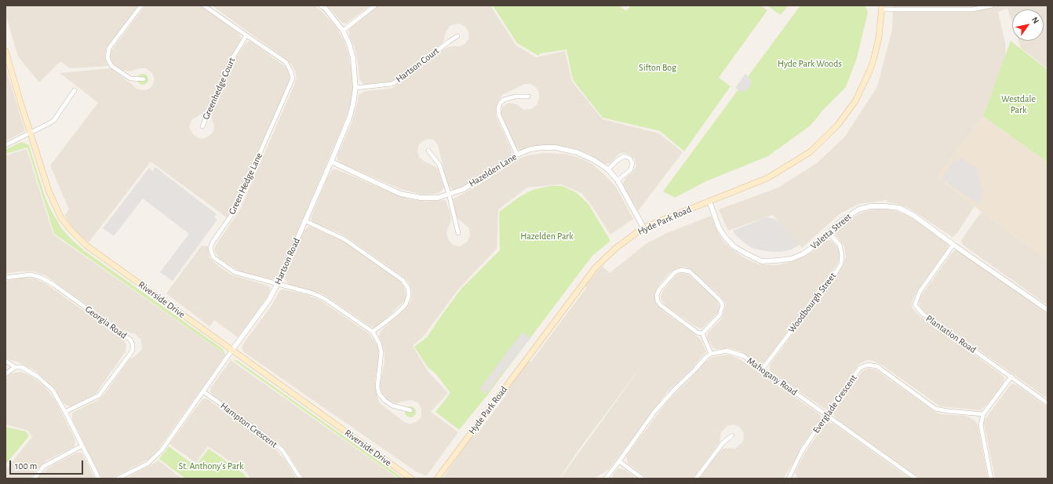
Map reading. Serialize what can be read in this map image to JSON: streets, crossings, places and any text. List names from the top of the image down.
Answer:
{
  "streets": {
    "main road": ["Hyde Park Road", "Riverside Drive"],
    "street": [
      "Hartson Court",
      "Greenhedge Court",
      "Hazelden Lane",
      "Green Hedge Lane",
      "Valetta Street",
      "Hartson Road",
      "Woodbourgh Street",
      "Georgia Road",
      "Plantation Road",
      "Mahogany Road",
      "Everglade Crescent",
      "Hampton Crescent"
    ]
  },
  "crossings": [
    ["Hartson Court", "Hartson Road"],
    ["Greenhedge Court", "Green Hedge Lane"],
    ["Hazelden Lane", "Hyde Park Road"],
    ["Hazelden Lane", "Hartson Road"],
    ["Green Hedge Lane", "Hartson Road"],
    ["Hyde Park Road", "Valetta Street"],
    ["Valetta Street", "Woodbourgh Street"],
    ["Valetta Street", "Plantation Road"],
    ["Hartson Road", "Riverside Drive"],
    ["Hartson Road", "Hampton Crescent"],
    ["Woodbourgh Street", "Mahogany Road"],
    ["Mahogany Road", "Everglade Crescent"]
  ],
  "parks": [
    "Hyde Park Woods",
    "Sifton Bog",
    "Westdale Park",
    "Hazelden Park",
    "St. Anthony's Park"
  ],
  "scale_bar": "100 m",
  "north": "top right"
}
